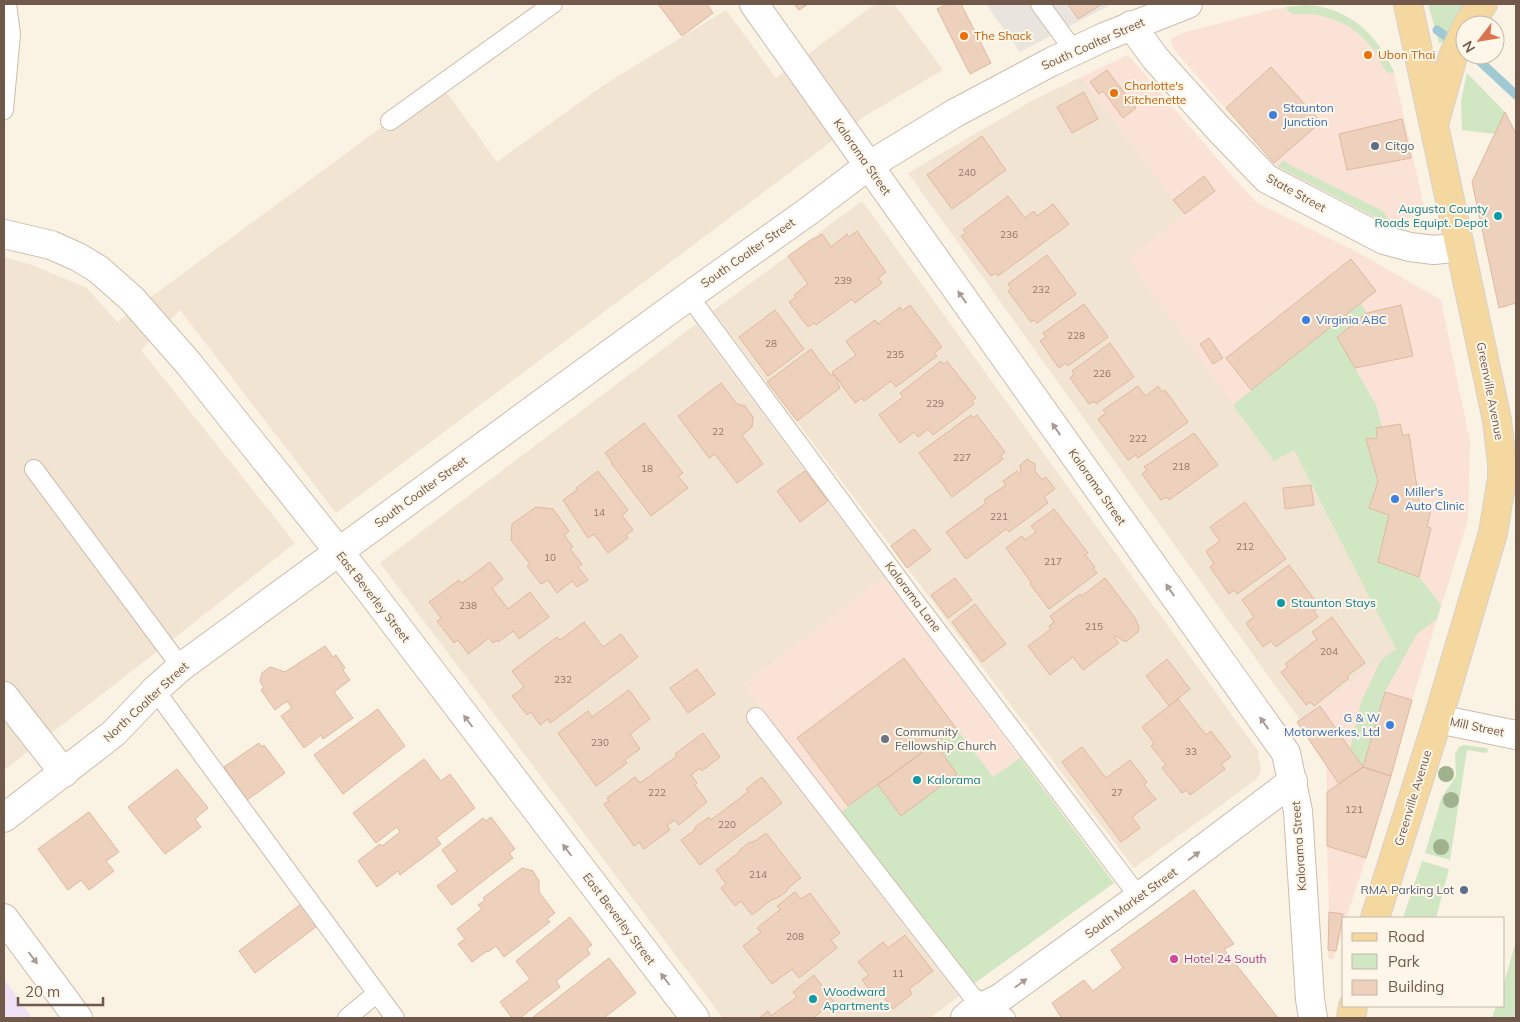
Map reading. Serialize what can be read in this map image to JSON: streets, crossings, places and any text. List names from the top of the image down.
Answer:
{
  "streets": {
    "main road": ["Greenville Avenue"],
    "street": [
      "South Coalter Street",
      "Kalorama Street",
      "State Street",
      "East Beverley Street",
      "North Coalter Street",
      "Mill Street",
      "South Market Street"
    ],
    "lane": ["Kalorama Lane"]
  },
  "crossings": [
    ["South Coalter Street", "Kalorama Street"],
    ["South Coalter Street", "State Street"],
    ["South Coalter Street", "East Beverley Street"],
    ["South Coalter Street", "Kalorama Lane"],
    ["South Coalter Street", "North Coalter Street"],
    ["Kalorama Street", "South Market Street"],
    ["State Street", "Greenville Avenue"],
    ["Greenville Avenue", "Mill Street"],
    ["East Beverley Street", "North Coalter Street"],
    ["Kalorama Lane", "South Market Street"]
  ],
  "one_way": ["Kalorama Street", "East Beverley Street", "South Market Street"],
  "places": [
    "The Shack",
    "Ubon Thai",
    "Charlotte's Kitchenette",
    "Staunton Junction",
    "Citgo",
    "Augusta County Roads Equipt. Depot",
    "Virginia ABC",
    "Miller's Auto Clinic",
    "Staunton Stays",
    "G & W Motorwerkes, Ltd",
    "Community Fellowship Church",
    "Kalorama",
    "RMA Parking Lot",
    "Hotel 24 South",
    "Woodward Apartments"
  ],
  "house_numbers": [
    "240",
    "236",
    "239",
    "232",
    "228",
    "28",
    "235",
    "226",
    "229",
    "22",
    "222",
    "227",
    "218",
    "18",
    "14",
    "221",
    "212",
    "10",
    "217",
    "238",
    "215",
    "204",
    "232",
    "230",
    "33",
    "222",
    "27",
    "121",
    "220",
    "214",
    "208",
    "11"
  ],
  "legend": ["Road", "Park", "Building"],
  "scale_bar": "20 m",
  "north": "bottom left"
}
